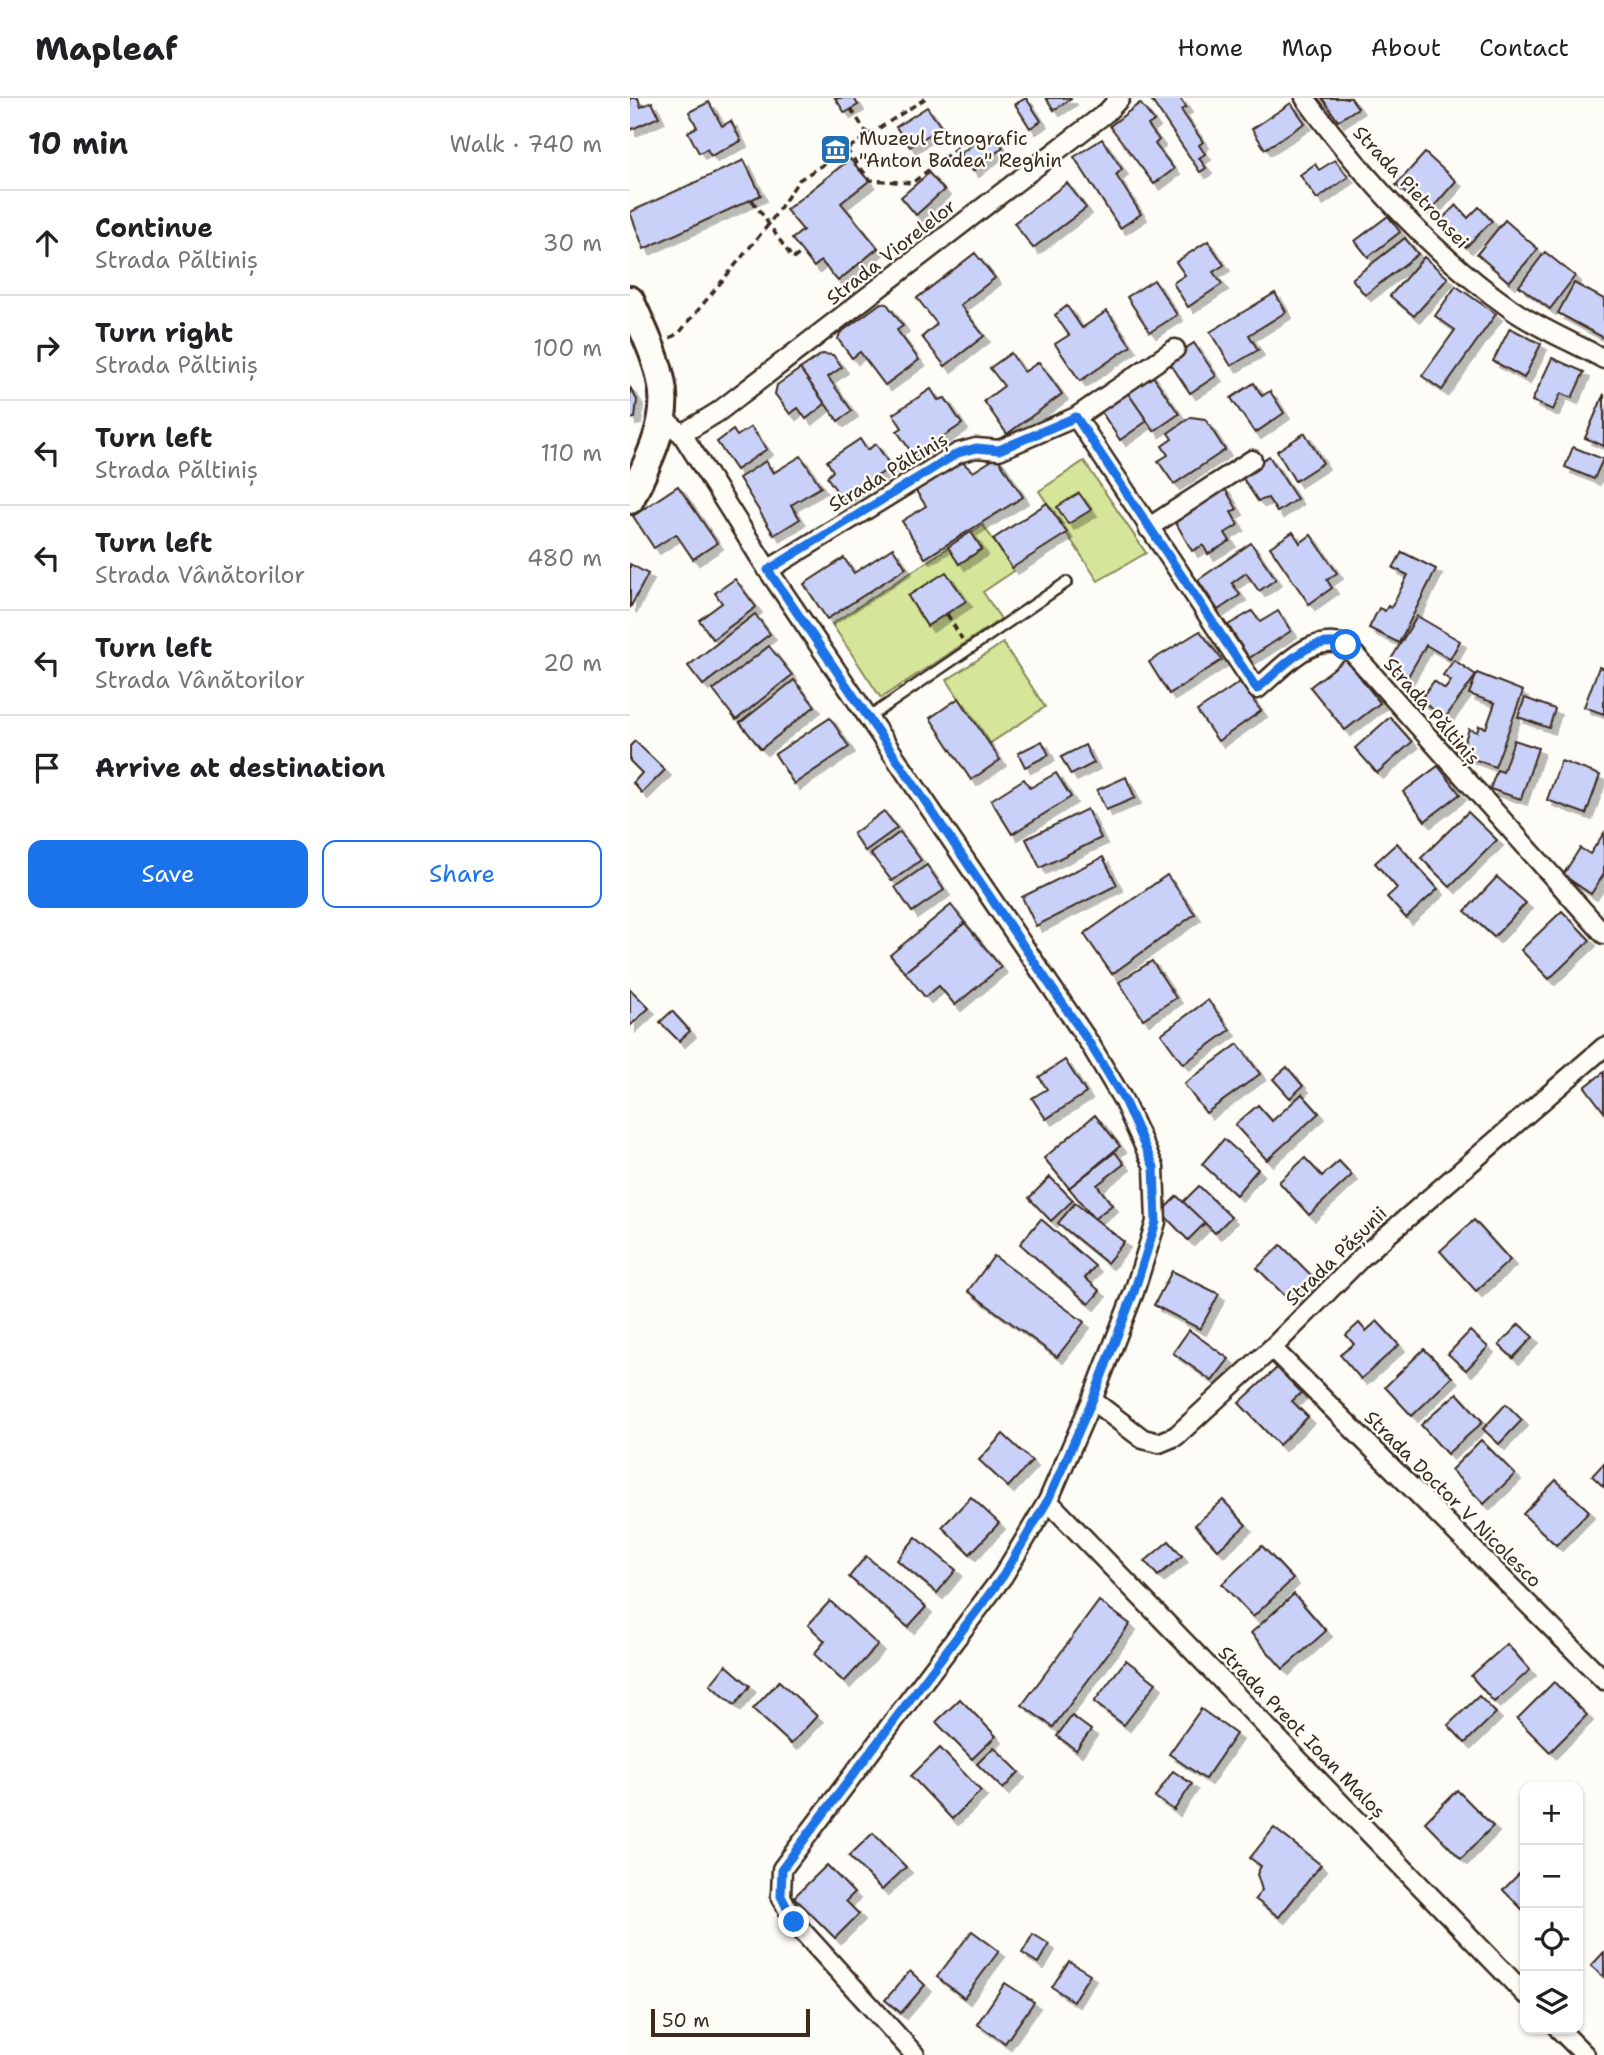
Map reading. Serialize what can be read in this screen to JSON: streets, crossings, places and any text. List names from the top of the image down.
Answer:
{
  "streets": {
    "street": [
      "Strada Pietroasei",
      "Strada Viorelelor",
      "Strada Păltiniș",
      "Strada Pășunii",
      "Strada Doctor V Nicolesco",
      "Strada Preot Ioan Maloș"
    ]
  },
  "crossings": [
    ["Strada Pășunii", "Strada Doctor V Nicolesco"]
  ],
  "places": {
    "museum": ["Muzeul Etnografic \"Anton Badea\" Reghin"]
  },
  "scale_bar": "50 m",
  "page": {
    "header": "Mapleaf",
    "nav": [
      "Home",
      "Map",
      "About",
      "Contact"
    ],
    "heading": ["10 min", "Walk · 740 m"],
    "list": [
      ["Continue", "Strada Păltiniș", "30 m"],
      ["Turn right", "Strada Păltiniș", "100 m"],
      ["Turn left", "Strada Păltiniș", "110 m"],
      ["Turn left", "Strada Vânătorilor", "480 m"],
      ["Turn left", "Strada Vânătorilor", "20 m"],
      "Arrive at destination"
    ],
    "buttons": ["Save", "Share"],
    "map_buttons": ["+", "−"],
    "scale": "50 m"
  }
}
